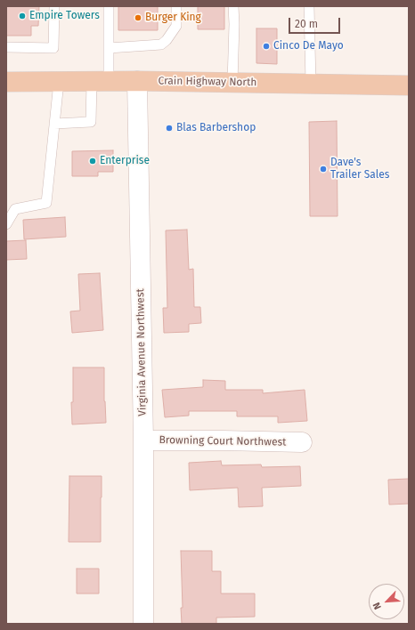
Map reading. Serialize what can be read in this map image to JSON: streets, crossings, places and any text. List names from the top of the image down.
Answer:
{
  "streets": {
    "main road": ["Crain Highway North"],
    "street": ["Virginia Avenue Northwest", "Browning Court Northwest"]
  },
  "crossings": [
    ["Crain Highway North", "Virginia Avenue Northwest"],
    ["Virginia Avenue Northwest", "Browning Court Northwest"]
  ],
  "places": [
    "Empire Towers",
    "Burger King",
    "Cinco De Mayo",
    "Blas Barbershop",
    "Enterprise",
    "Dave's Trailer Sales"
  ],
  "scale_bar": "20 m",
  "north": "bottom left"
}
